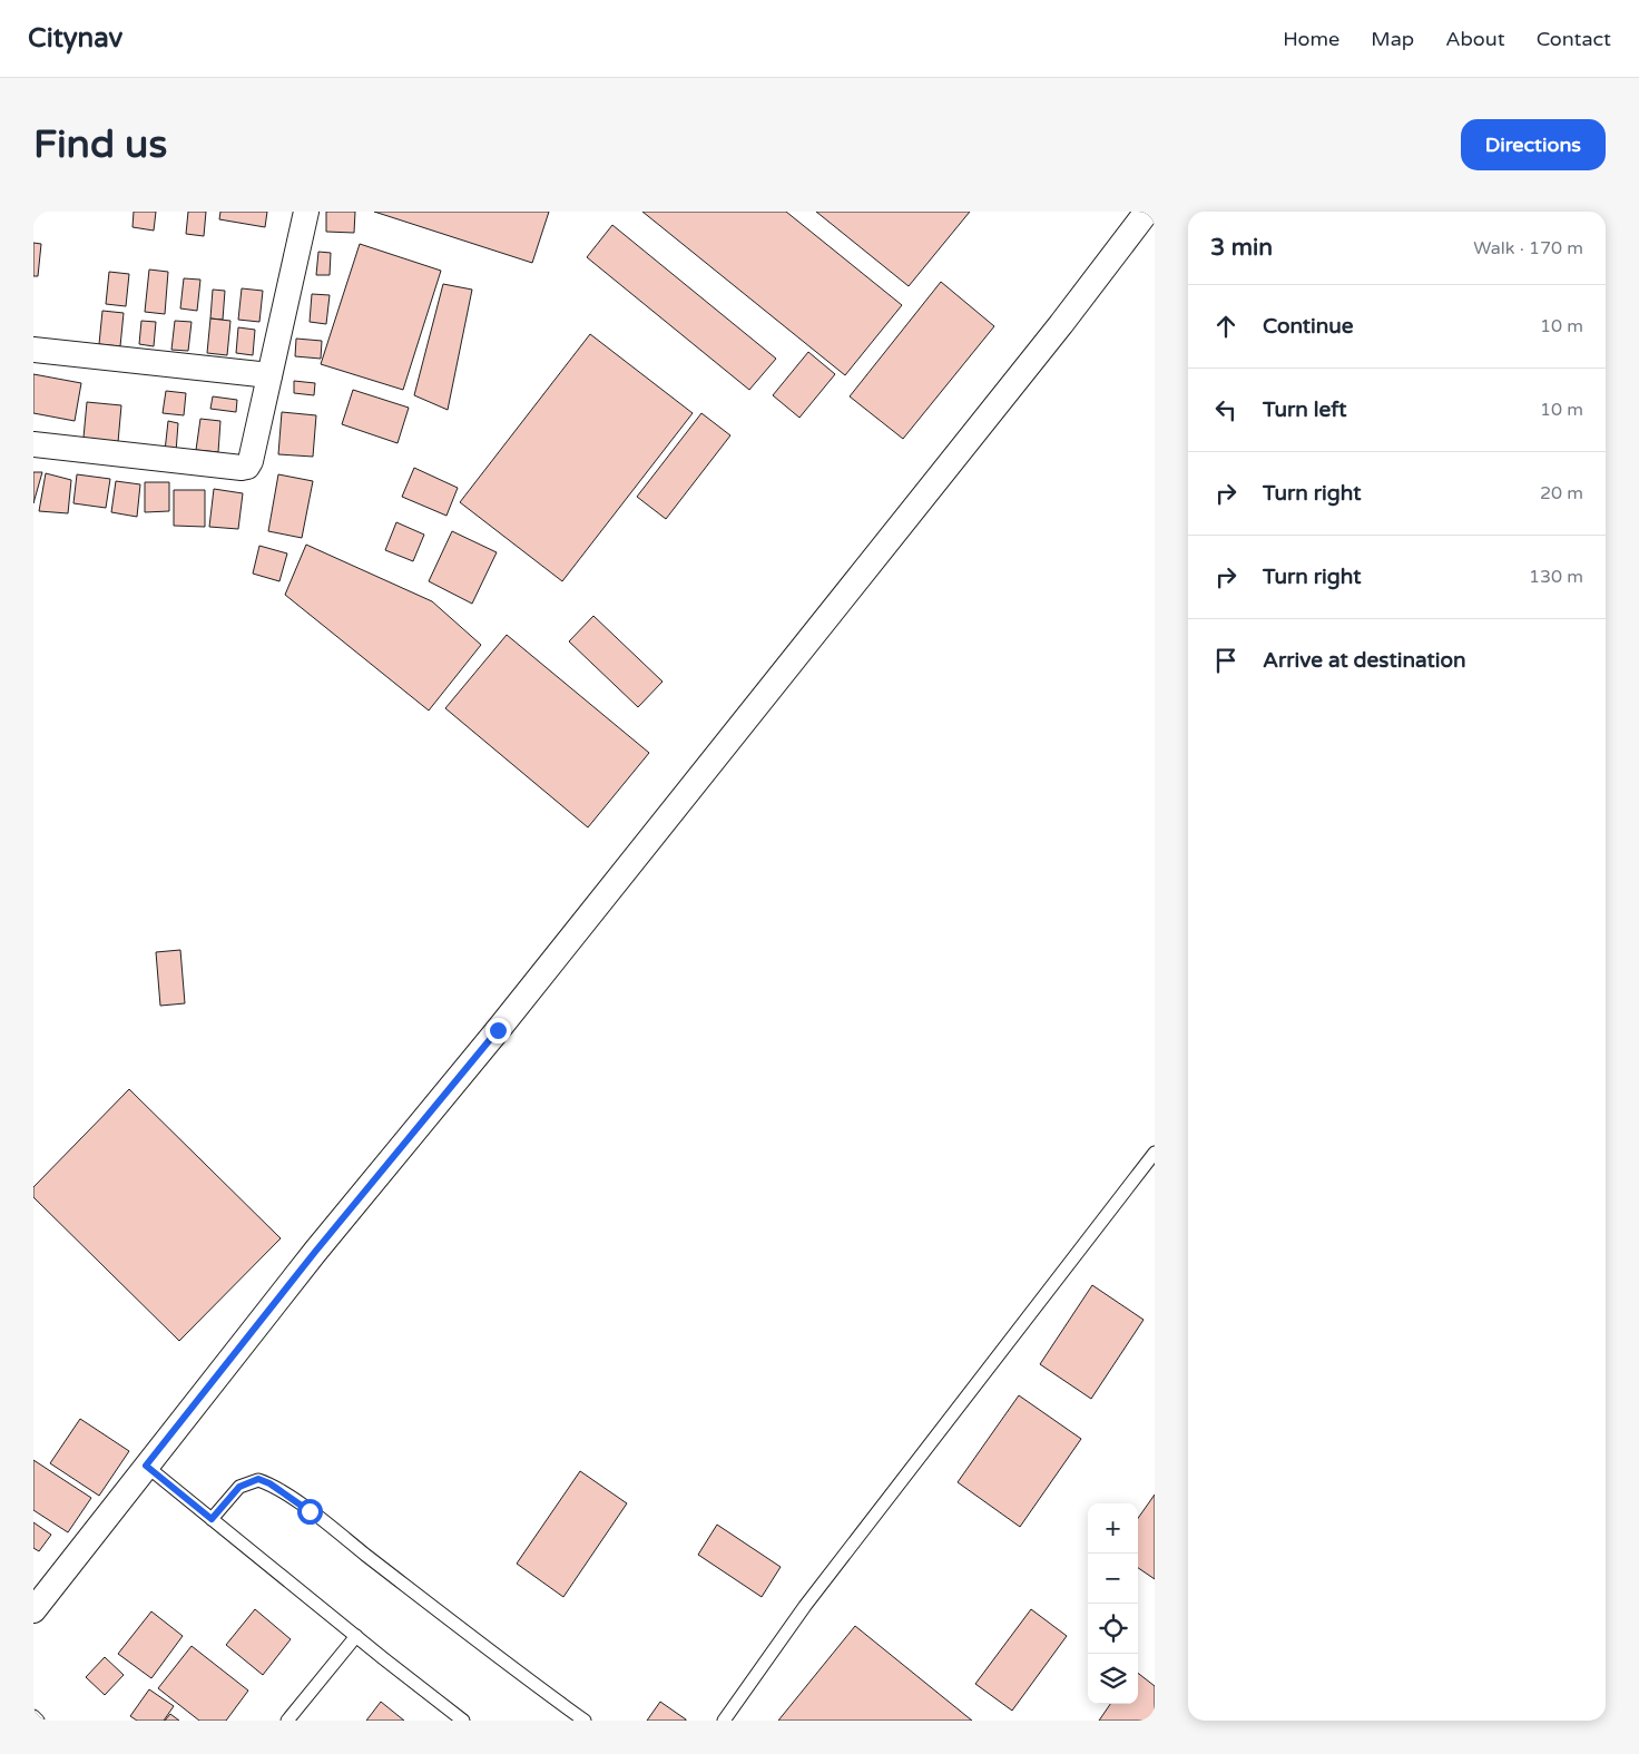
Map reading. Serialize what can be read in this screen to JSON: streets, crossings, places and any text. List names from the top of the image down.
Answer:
{
  "page": {
    "header": "Citynav",
    "nav": [
      "Home",
      "Map",
      "About",
      "Contact"
    ],
    "buttons": "Directions",
    "title": "Find us",
    "heading": ["3 min", "Walk · 170 m"],
    "list": [
      ["Continue", "10 m"],
      ["Turn left", "10 m"],
      ["Turn right", "20 m"],
      ["Turn right", "130 m"],
      "Arrive at destination"
    ],
    "map_buttons": ["+", "−"]
  }
}
